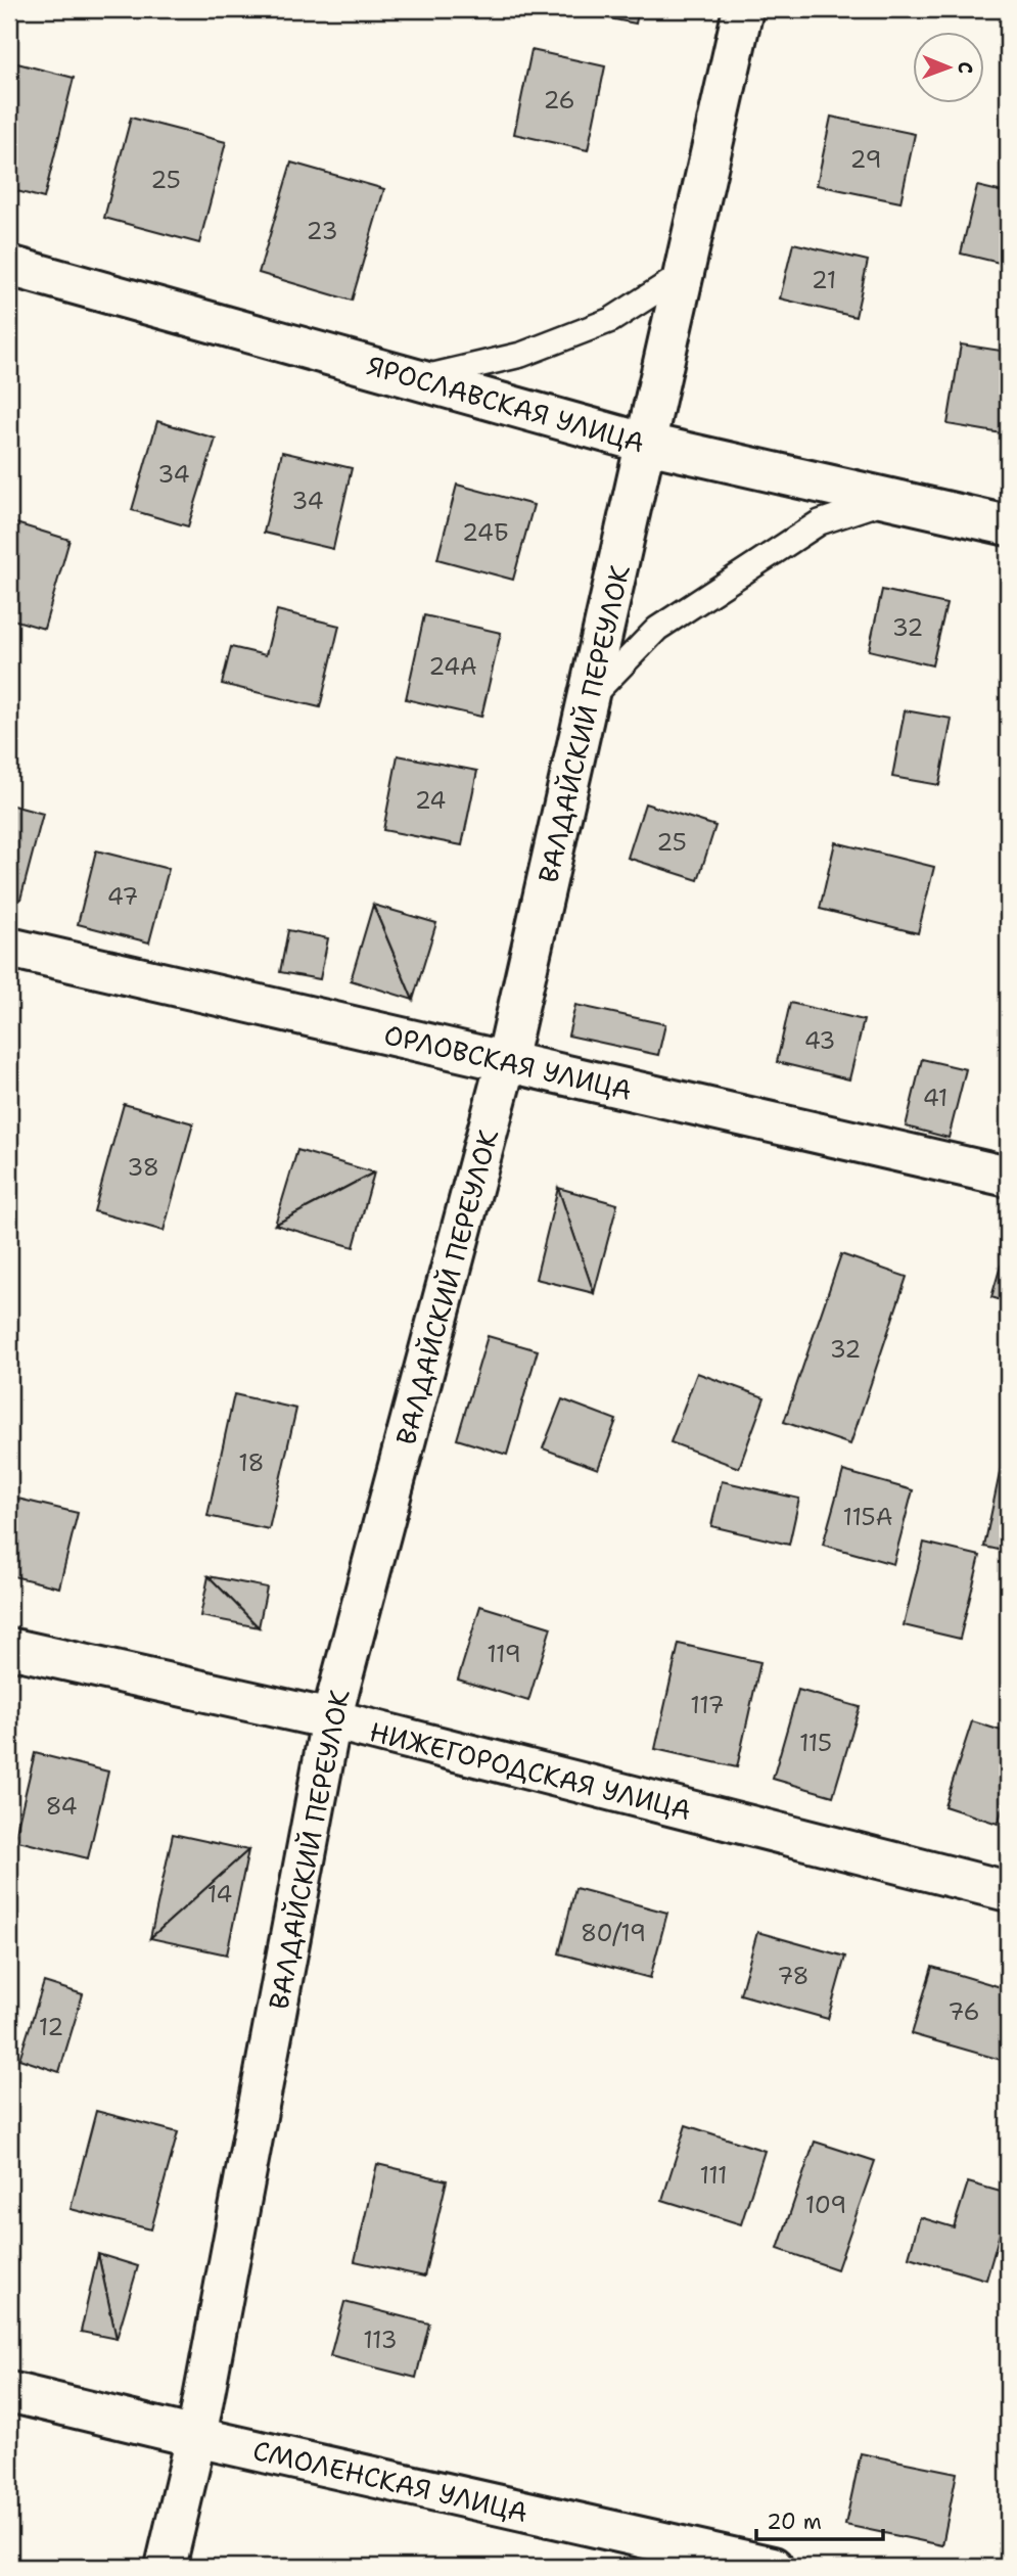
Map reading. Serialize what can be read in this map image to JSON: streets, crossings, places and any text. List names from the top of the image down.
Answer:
{
  "streets": {
    "street": [
      "ЯРОСЛАВСКАЯ УЛИЦА",
      "ВАЛДАЙСКИЙ ПЕРЕУЛОК",
      "ОРЛОВСКАЯ УЛИЦА",
      "НИЖЕГОРОДСКАЯ УЛИЦА",
      "СМОЛЕНСКАЯ УЛИЦА"
    ]
  },
  "crossings": [
    ["ЯРОСЛАВСКАЯ УЛИЦА", "ВАЛДАЙСКИЙ ПЕРЕУЛОК"],
    ["ВАЛДАЙСКИЙ ПЕРЕУЛОК", "ОРЛОВСКАЯ УЛИЦА"],
    ["ВАЛДАЙСКИЙ ПЕРЕУЛОК", "НИЖЕГОРОДСКАЯ УЛИЦА"],
    ["ВАЛДАЙСКИЙ ПЕРЕУЛОК", "СМОЛЕНСКАЯ УЛИЦА"]
  ],
  "house_numbers": [
    "26",
    "29",
    "25",
    "23",
    "21",
    "34",
    "34",
    "24Б",
    "32",
    "24А",
    "24",
    "25",
    "47",
    "43",
    "41",
    "38",
    "32",
    "18",
    "115А",
    "119",
    "117",
    "115",
    "84",
    "14",
    "80/19",
    "78",
    "76",
    "12",
    "111",
    "109",
    "113"
  ],
  "scale_bar": "20 m",
  "north": "right"
}
